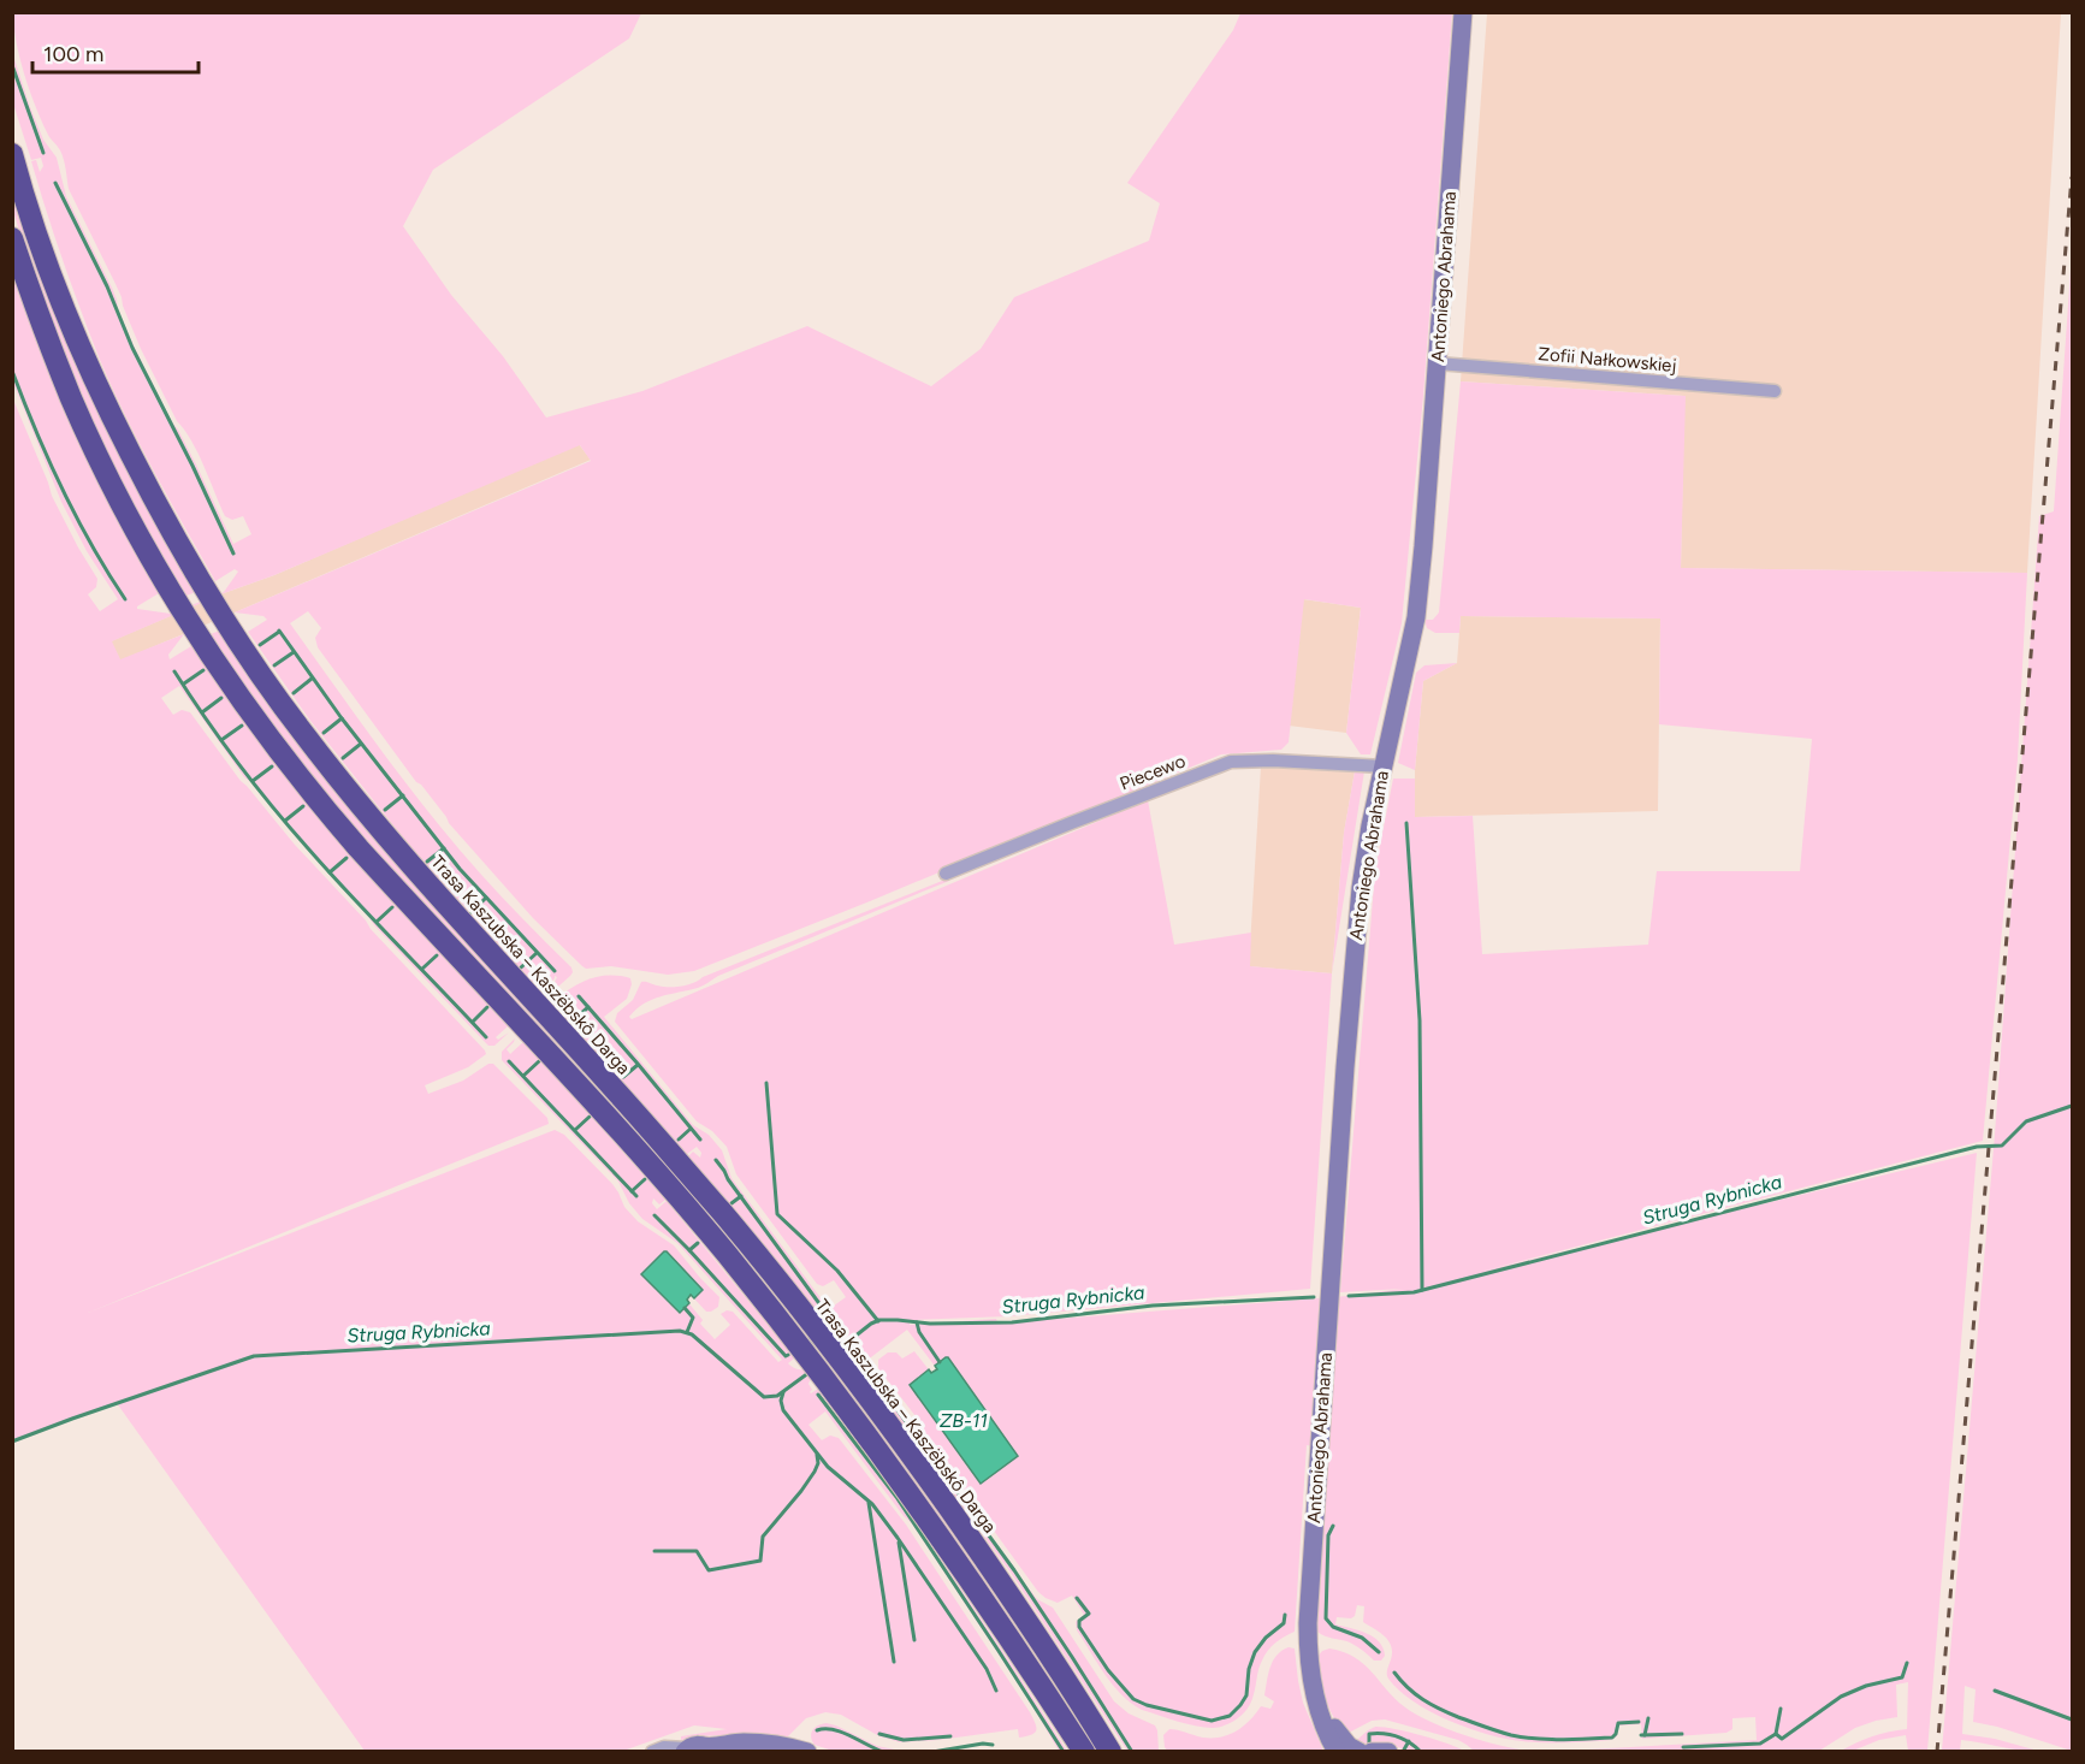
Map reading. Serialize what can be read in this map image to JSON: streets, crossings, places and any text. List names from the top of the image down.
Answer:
{
  "streets": {
    "highway": ["Trasa Kaszubska – Kaszëbskô Darga"],
    "main road": ["Antoniego Abrahama"],
    "street": ["Zofii Nałkowskiej", "Piecewo"]
  },
  "crossings": [
    ["Antoniego Abrahama", "Zofii Nałkowskiej"],
    ["Antoniego Abrahama", "Piecewo"]
  ],
  "water": ["Struga Rybnicka", "ZB-11"],
  "scale_bar": "100 m"
}
